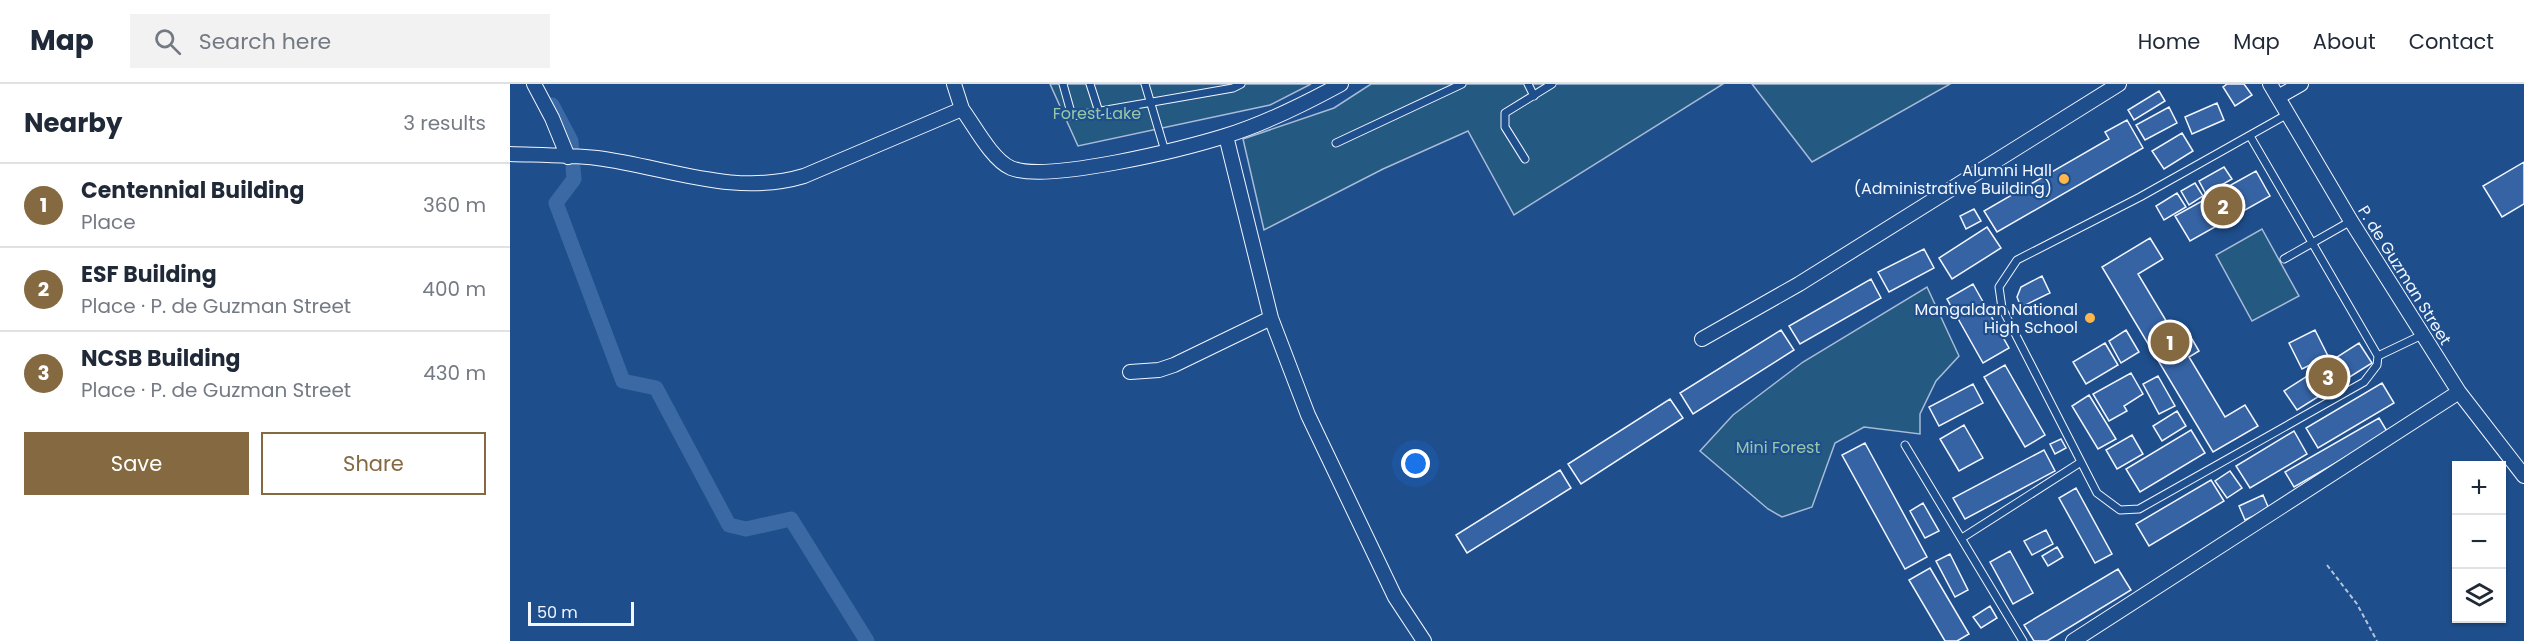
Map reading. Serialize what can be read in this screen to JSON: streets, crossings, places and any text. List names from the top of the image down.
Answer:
{
  "streets": {
    "street": ["P. de Guzman Street"]
  },
  "parks": ["Forest Lake", "Mini Forest"],
  "places": ["Alumni Hall (Administrative Building)", "Mangaldan National High School"],
  "scale_bar": "50 m",
  "page": {
    "header": "Map",
    "search": "Search here",
    "nav": [
      "Home",
      "Map",
      "About",
      "Contact"
    ],
    "heading": ["Nearby", "3 results"],
    "list": [
      {
        "mark": "1",
        "name": "Centennial Building",
        "note": "Place",
        "value": "360 m"
      },
      {
        "mark": "2",
        "name": "ESF Building",
        "note": "Place · P. de Guzman Street",
        "value": "400 m"
      },
      {
        "mark": "3",
        "name": "NCSB Building",
        "note": "Place · P. de Guzman Street",
        "value": "430 m"
      }
    ],
    "pins": ["2", "1", "3"],
    "buttons": ["Save", "Share"],
    "map_buttons": ["+", "−"],
    "scale": "50 m"
  }
}
